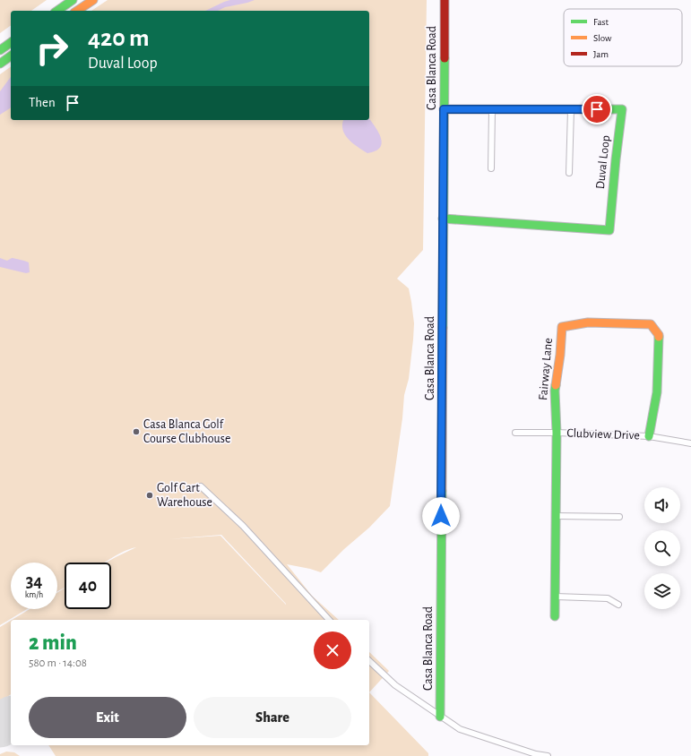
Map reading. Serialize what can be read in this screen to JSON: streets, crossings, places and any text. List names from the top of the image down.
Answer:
{
  "streets": {
    "main road": ["Casa Blanca Road", "Duval Loop", "Fairway Lane"],
    "street": ["Clubview Drive"]
  },
  "crossings": [
    ["Casa Blanca Road", "Duval Loop"],
    ["Fairway Lane", "Clubview Drive"]
  ],
  "places": ["Casa Blanca Golf Course Clubhouse", "Golf Cart Warehouse"],
  "legend": ["Fast", "Slow", "Jam"],
  "page": {
    "turn": ["420 m", "Duval Loop"],
    "then": "Then",
    "speed": "34 km/h",
    "limit": "40",
    "heading": ["2 min", "580 m · 14:08"],
    "buttons": ["Exit", "Share"]
  }
}
